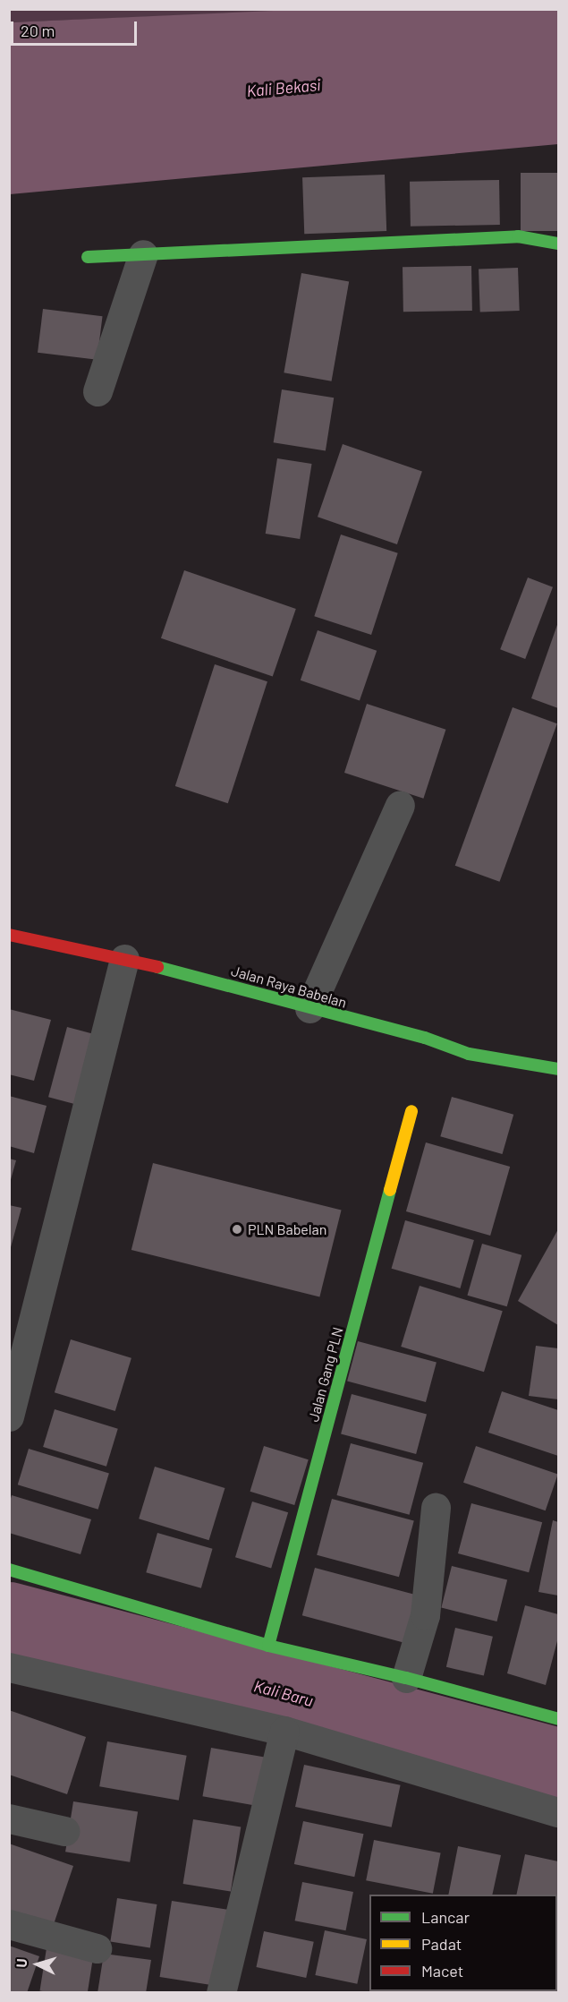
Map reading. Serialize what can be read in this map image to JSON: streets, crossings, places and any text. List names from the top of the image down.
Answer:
{
  "streets": {
    "street": ["Jalan Raya Babelan", "Jalan Gang PLN"]
  },
  "water": ["Kali Bekasi", "Kali Baru"],
  "places": ["PLN Babelan"],
  "legend": ["Lancar", "Padat", "Macet"],
  "scale_bar": "20 m",
  "north": "left"
}
